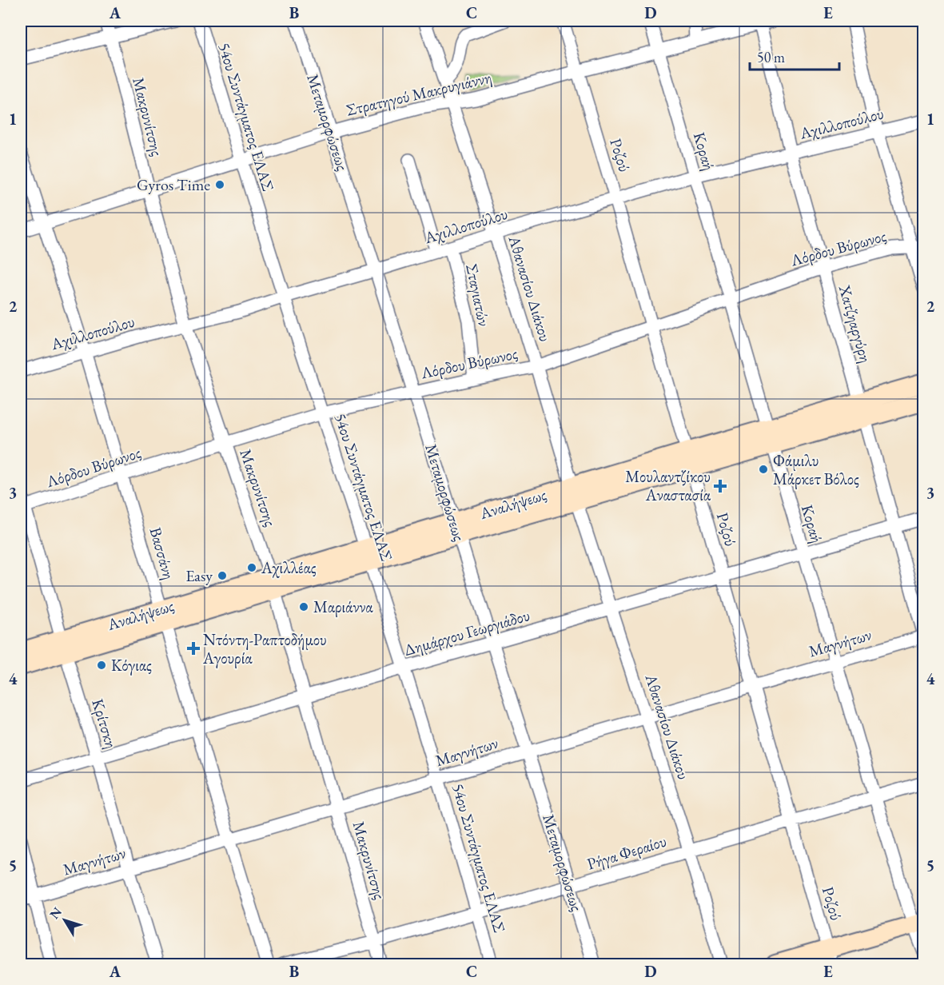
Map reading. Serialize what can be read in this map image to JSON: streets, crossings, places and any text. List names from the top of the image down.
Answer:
{
  "streets": {
    "main road": ["Αναλήψεως"],
    "street": [
      "Στρατηγού Μακρυγιάννη",
      "Μακρυνίτσης",
      "54ου Συντάγματος ΕΛΑΣ",
      "Μεταμορφώσεως",
      "Αχιλλοπούλου",
      "Κοραή",
      "Ροζού",
      "Λόρδου Βύρωνος",
      "Αθανασίου Διάκου",
      "Σταγιατών",
      "Χατζηαργύρη",
      "Βασσάνη",
      "Δημάρχου Γεωργιάδου",
      "Μαγνήτων",
      "Κρίτσκη",
      "Ρήγα Φεραίου"
    ]
  },
  "crossings": [
    ["Στρατηγού Μακρυγιάννη", "Μακρυνίτσης"],
    ["Στρατηγού Μακρυγιάννη", "54ου Συντάγματος ΕΛΑΣ"],
    ["Στρατηγού Μακρυγιάννη", "Μεταμορφώσεως"],
    ["Στρατηγού Μακρυγιάννη", "Κοραή"],
    ["Στρατηγού Μακρυγιάννη", "Ροζού"],
    ["Στρατηγού Μακρυγιάννη", "Αθανασίου Διάκου"],
    ["Στρατηγού Μακρυγιάννη", "Χατζηαργύρη"],
    ["Στρατηγού Μακρυγιάννη", "Βασσάνη"],
    ["Μακρυνίτσης", "Αχιλλοπούλου"],
    ["Μακρυνίτσης", "Λόρδου Βύρωνος"],
    ["Μακρυνίτσης", "Αναλήψεως"],
    ["Μακρυνίτσης", "Δημάρχου Γεωργιάδου"],
    ["Μακρυνίτσης", "Μαγνήτων"],
    ["Μακρυνίτσης", "Ρήγα Φεραίου"],
    ["54ου Συντάγματος ΕΛΑΣ", "Αχιλλοπούλου"],
    ["54ου Συντάγματος ΕΛΑΣ", "Λόρδου Βύρωνος"],
    ["54ου Συντάγματος ΕΛΑΣ", "Αναλήψεως"],
    ["54ου Συντάγματος ΕΛΑΣ", "Δημάρχου Γεωργιάδου"],
    ["54ου Συντάγματος ΕΛΑΣ", "Μαγνήτων"],
    ["54ου Συντάγματος ΕΛΑΣ", "Ρήγα Φεραίου"],
    ["Μεταμορφώσεως", "Αχιλλοπούλου"],
    ["Μεταμορφώσεως", "Λόρδου Βύρωνος"],
    ["Μεταμορφώσεως", "Αναλήψεως"],
    ["Μεταμορφώσεως", "Δημάρχου Γεωργιάδου"],
    ["Μεταμορφώσεως", "Μαγνήτων"],
    ["Μεταμορφώσεως", "Ρήγα Φεραίου"],
    ["Αχιλλοπούλου", "Κοραή"],
    ["Αχιλλοπούλου", "Ροζού"],
    ["Αχιλλοπούλου", "Αθανασίου Διάκου"],
    ["Αχιλλοπούλου", "Σταγιατών"],
    ["Αχιλλοπούλου", "Χατζηαργύρη"],
    ["Αχιλλοπούλου", "Βασσάνη"],
    ["Κοραή", "Λόρδου Βύρωνος"],
    ["Κοραή", "Αναλήψεως"],
    ["Κοραή", "Δημάρχου Γεωργιάδου"],
    ["Κοραή", "Μαγνήτων"],
    ["Κοραή", "Ρήγα Φεραίου"],
    ["Ροζού", "Λόρδου Βύρωνος"],
    ["Ροζού", "Αναλήψεως"],
    ["Ροζού", "Δημάρχου Γεωργιάδου"],
    ["Ροζού", "Μαγνήτων"],
    ["Ροζού", "Ρήγα Φεραίου"],
    ["Λόρδου Βύρωνος", "Αθανασίου Διάκου"],
    ["Λόρδου Βύρωνος", "Σταγιατών"],
    ["Λόρδου Βύρωνος", "Χατζηαργύρη"],
    ["Λόρδου Βύρωνος", "Βασσάνη"],
    ["Λόρδου Βύρωνος", "Κρίτσκη"],
    ["Αθανασίου Διάκου", "Αναλήψεως"],
    ["Αθανασίου Διάκου", "Δημάρχου Γεωργιάδου"],
    ["Αθανασίου Διάκου", "Μαγνήτων"],
    ["Αθανασίου Διάκου", "Ρήγα Φεραίου"],
    ["Χατζηαργύρη", "Αναλήψεως"],
    ["Χατζηαργύρη", "Δημάρχου Γεωργιάδου"],
    ["Χατζηαργύρη", "Μαγνήτων"],
    ["Αναλήψεως", "Βασσάνη"],
    ["Αναλήψεως", "Κρίτσκη"],
    ["Βασσάνη", "Δημάρχου Γεωργιάδου"],
    ["Βασσάνη", "Μαγνήτων"],
    ["Δημάρχου Γεωργιάδου", "Κρίτσκη"],
    ["Μαγνήτων", "Κρίτσκη"]
  ],
  "places": {
    "other": [
      "Gyros Time",
      "Φάμιλυ Μάρκετ Βόλος",
      "Αχιλλέας",
      "Easy",
      "Μαριάννα",
      "Κόγιας"
    ],
    "health": ["Μουλαντζίκου Αναστασία", "Ντόντη-Ραπτοδήμου Αγουρία"]
  },
  "scale_bar": "50 m",
  "north": "top left",
  "grid": {
    "columns": [
      "A",
      "B",
      "C",
      "D",
      "E"
    ],
    "rows": [
      "1",
      "2",
      "3",
      "4",
      "5"
    ]
  }
}
